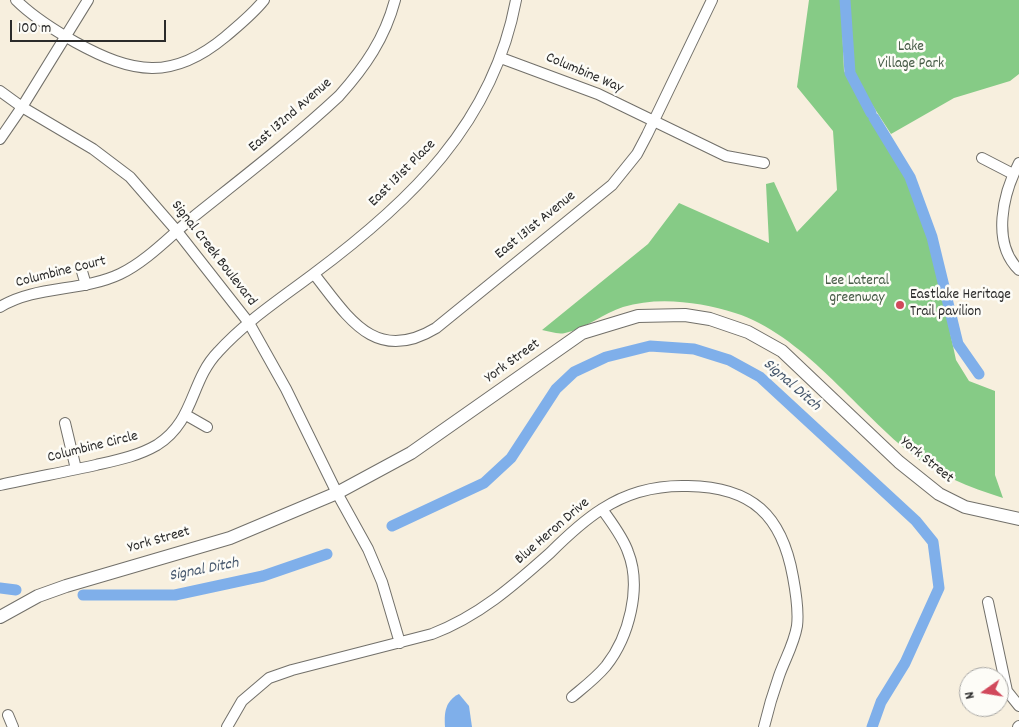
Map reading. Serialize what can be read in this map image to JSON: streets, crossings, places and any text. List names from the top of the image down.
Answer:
{
  "streets": {
    "street": [
      "Columbine Way",
      "East 132nd Avenue",
      "East 131st Place",
      "East 131st Avenue",
      "Signal Creek Boulevard",
      "Columbine Court",
      "York Street",
      "Columbine Circle",
      "Blue Heron Drive"
    ]
  },
  "crossings": [
    ["Columbine Way", "East 131st Place"],
    ["Columbine Way", "East 131st Avenue"],
    ["East 132nd Avenue", "Signal Creek Boulevard"],
    ["East 132nd Avenue", "Columbine Court"],
    ["East 131st Place", "East 131st Avenue"],
    ["East 131st Place", "Signal Creek Boulevard"],
    ["East 131st Place", "Columbine Circle"],
    ["Signal Creek Boulevard", "Columbine Court"],
    ["Signal Creek Boulevard", "York Street"],
    ["Signal Creek Boulevard", "Columbine Circle"],
    ["Signal Creek Boulevard", "Blue Heron Drive"]
  ],
  "water": ["Signal Ditch"],
  "parks": ["Lake Village Park", "Lee Lateral greenway"],
  "places": ["Eastlake Heritage Trail pavilion"],
  "scale_bar": "100 m",
  "north": "left"
}
